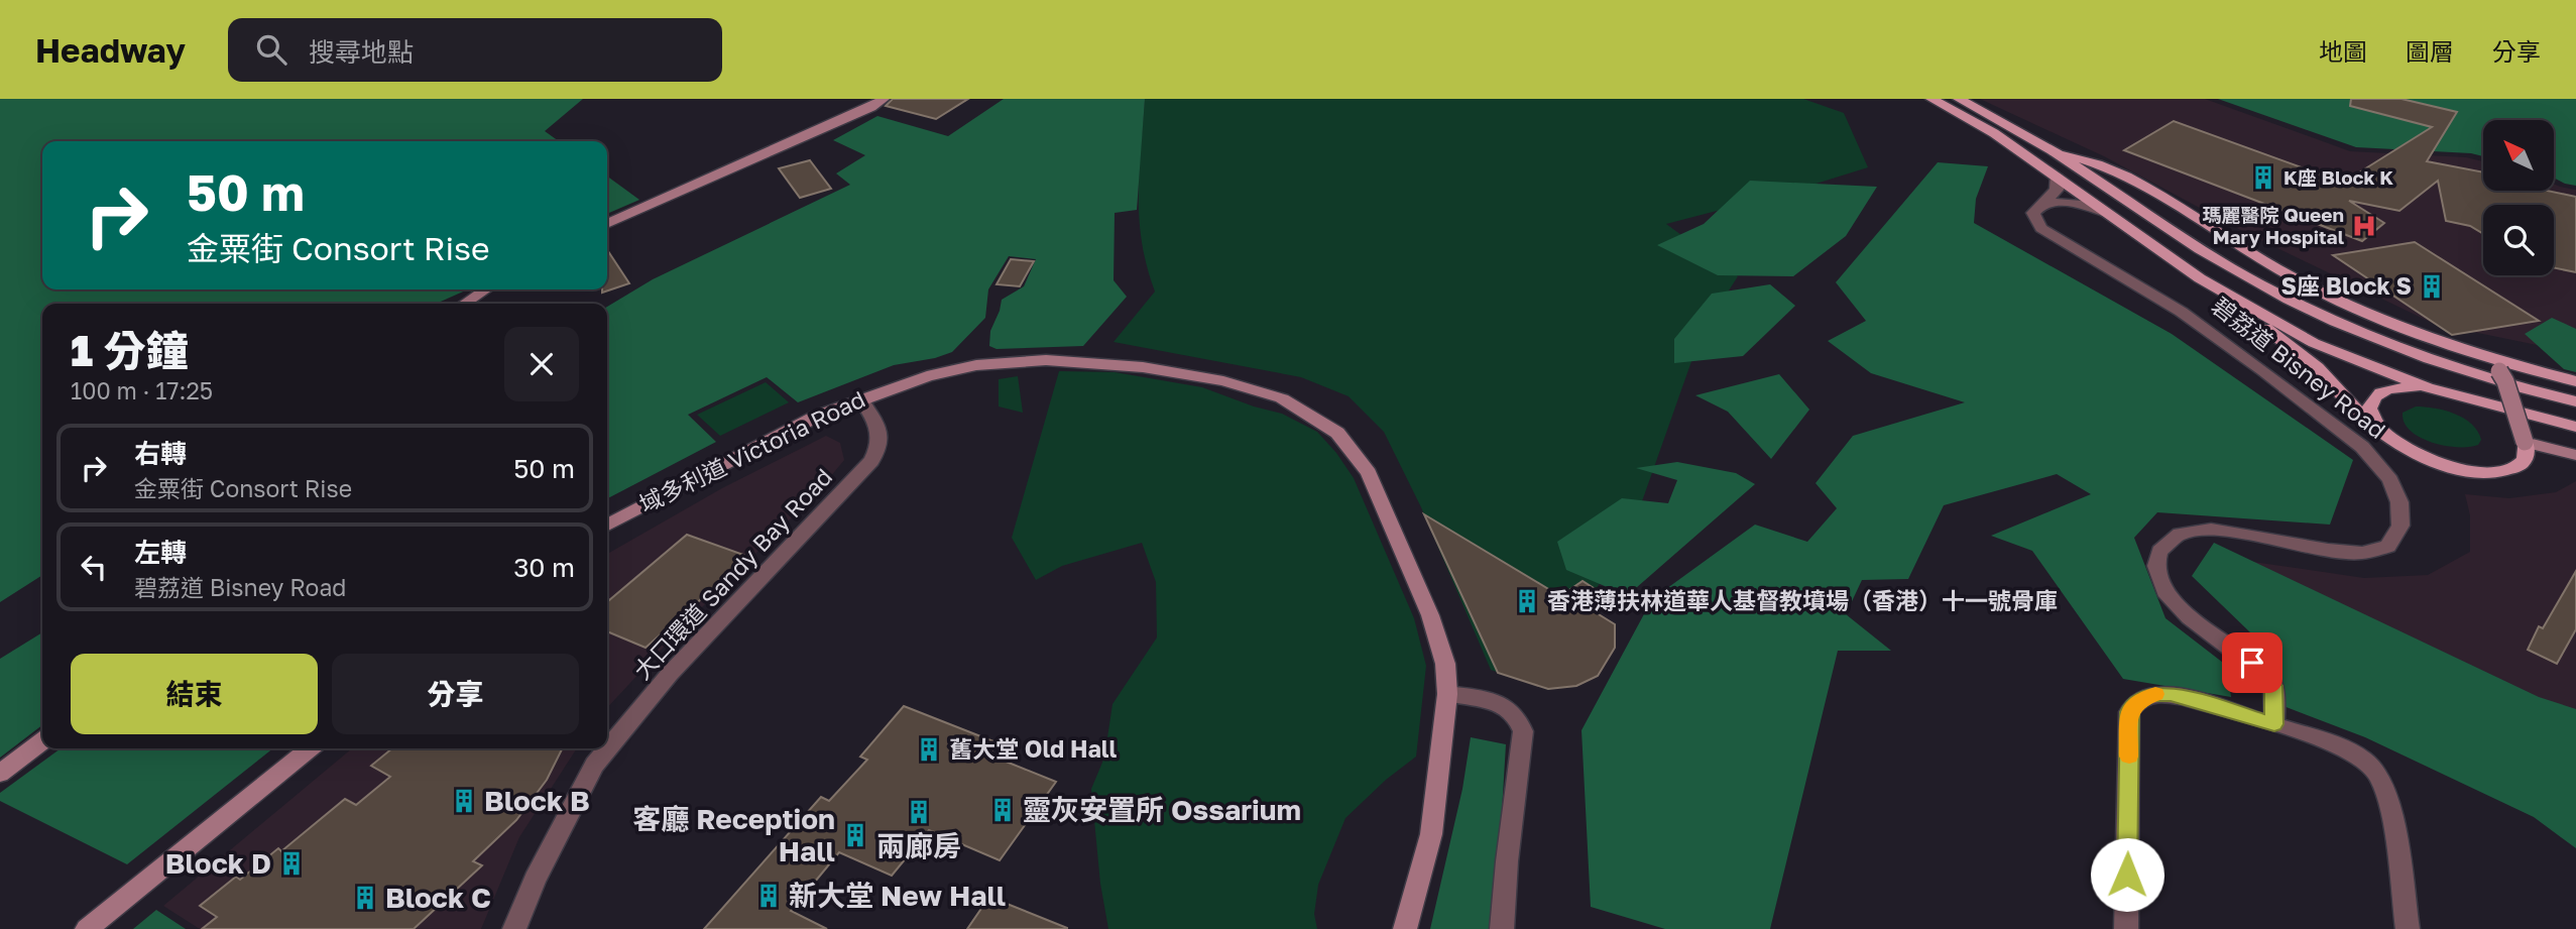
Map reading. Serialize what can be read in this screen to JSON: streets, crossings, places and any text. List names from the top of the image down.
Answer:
{
  "streets": {
    "main road": ["域多利道 Victoria Road"],
    "street": ["碧荔道 Bisney Road", "大口環道 Sandy Bay Road"]
  },
  "crossings": [
    ["域多利道 Victoria Road", "大口環道 Sandy Bay Road"]
  ],
  "places": {
    "building": [
      "K座 Block K",
      "S座 Block S",
      "香港薄扶林道華人基督教墳場（香港）十一號骨庫",
      "舊大堂 Old Hall",
      "Block B",
      "靈灰安置所 Ossarium",
      "兩廊房",
      "客廳 Reception Hall",
      "Block D",
      "新大堂 New Hall",
      "Block C"
    ],
    "hospital": ["瑪麗醫院 Queen Mary Hospital"]
  },
  "north": "top left",
  "page": {
    "header": "Headway",
    "search": "搜尋地點",
    "nav": ["地圖", "圖層", "分享"],
    "turn": ["50 m", "金粟街 Consort Rise"],
    "heading": ["1 分鐘", "100 m · 17:25"],
    "list": [
      {
        "name": "右轉",
        "note": "金粟街 Consort Rise",
        "value": "50 m"
      },
      {
        "name": "左轉",
        "note": "碧荔道 Bisney Road",
        "value": "30 m"
      }
    ],
    "buttons": ["結束", "分享"]
  }
}
